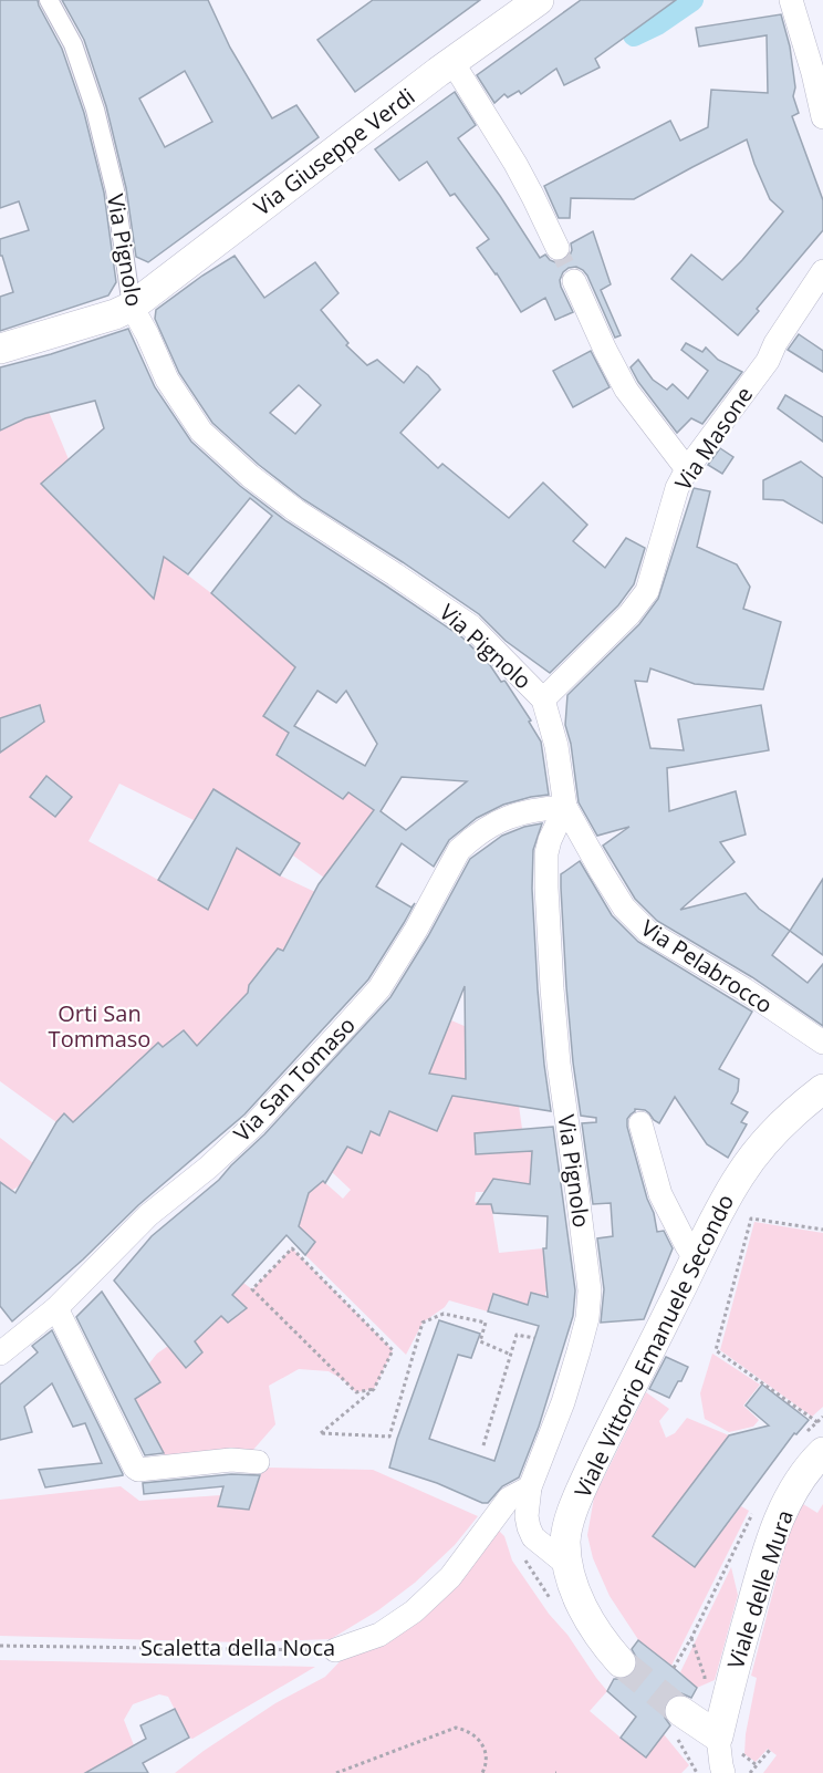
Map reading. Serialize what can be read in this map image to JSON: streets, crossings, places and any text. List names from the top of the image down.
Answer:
{
  "streets": {
    "street": [
      "Via Giuseppe Verdi",
      "Via Pignolo",
      "Via Masone",
      "Via Pelabrocco",
      "Via San Tomaso",
      "Viale Vittorio Emanuele Secondo",
      "Viale delle Mura",
      "Scaletta della Noca"
    ]
  },
  "crossings": [
    ["Via Giuseppe Verdi", "Via Pignolo"],
    ["Via Pignolo", "Via Masone"],
    ["Via Pignolo", "Via Pelabrocco"],
    ["Via Pignolo", "Via San Tomaso"],
    ["Via Pignolo", "Viale Vittorio Emanuele Secondo"],
    ["Via Pignolo", "Scaletta della Noca"],
    ["Via Pelabrocco", "Via San Tomaso"]
  ],
  "parks": ["Orti San Tommaso"]
}
